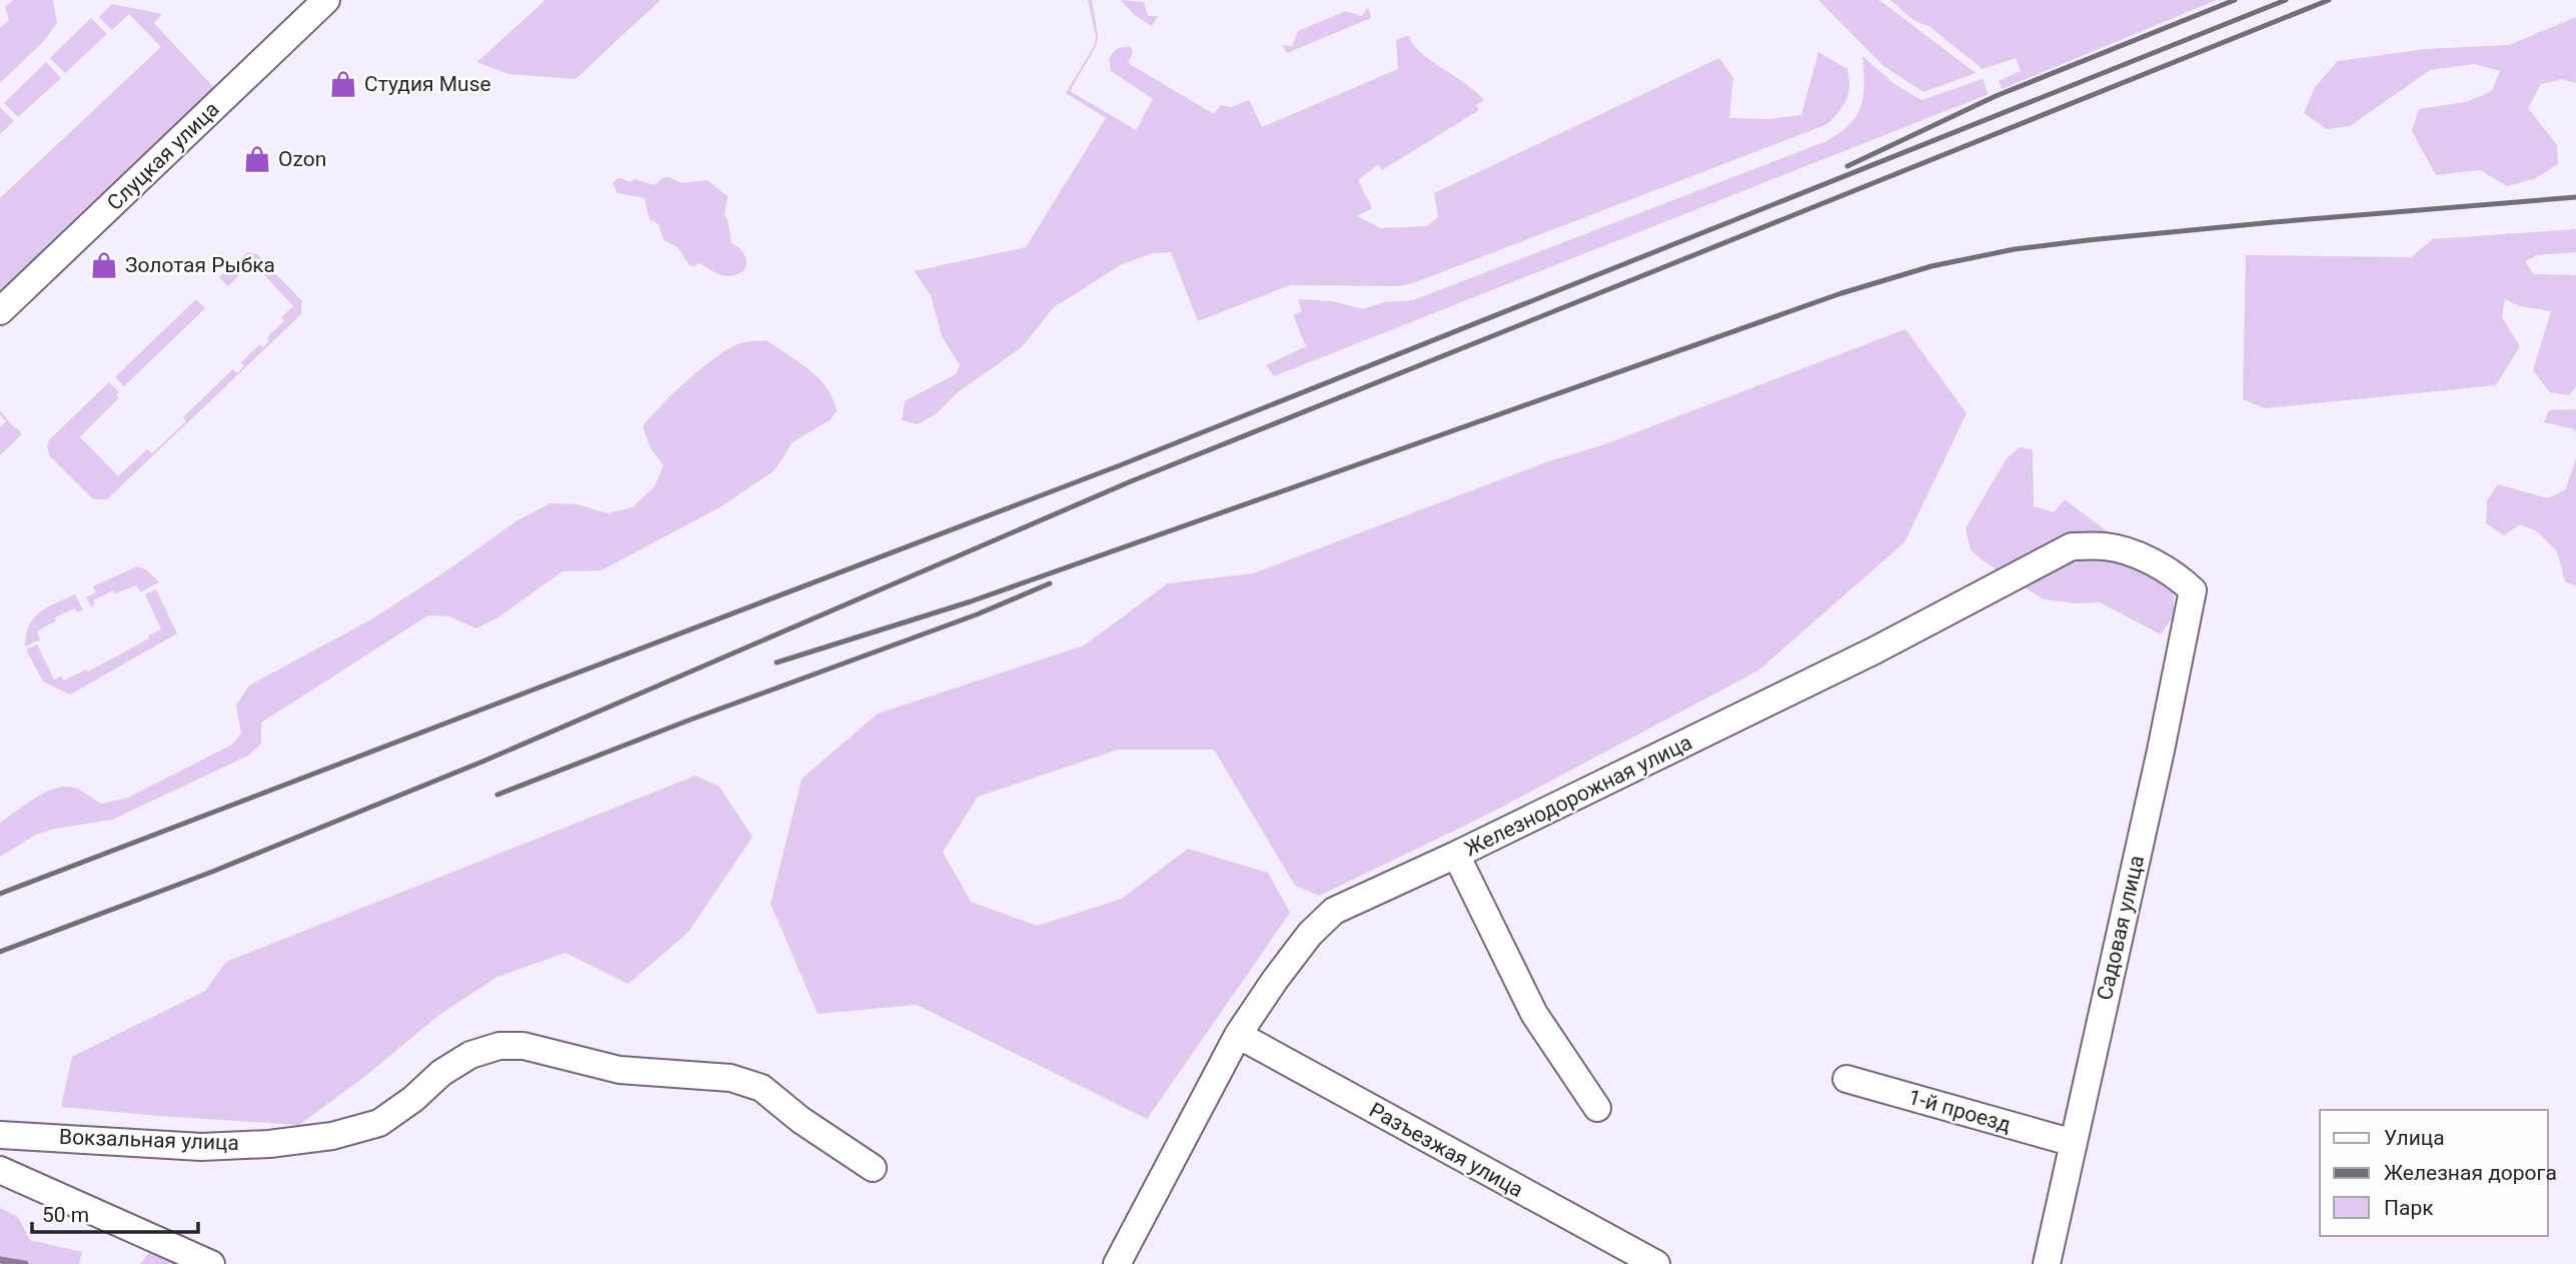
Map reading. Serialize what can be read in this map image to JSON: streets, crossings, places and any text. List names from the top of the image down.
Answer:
{
  "streets": {
    "street": [
      "Слуцкая улица",
      "Железнодорожная улица",
      "Садовая улица",
      "1-й проезд",
      "Вокзальная улица",
      "Разъезжая улица"
    ]
  },
  "crossings": [
    ["Железнодорожная улица", "Садовая улица"],
    ["Железнодорожная улица", "Разъезжая улица"],
    ["Садовая улица", "1-й проезд"]
  ],
  "places": {
    "shop": ["Студия Muse", "Ozon", "Золотая Рыбка"]
  },
  "legend": ["Улица", "Железная дорога", "Парк"],
  "scale_bar": "50 m"
}
